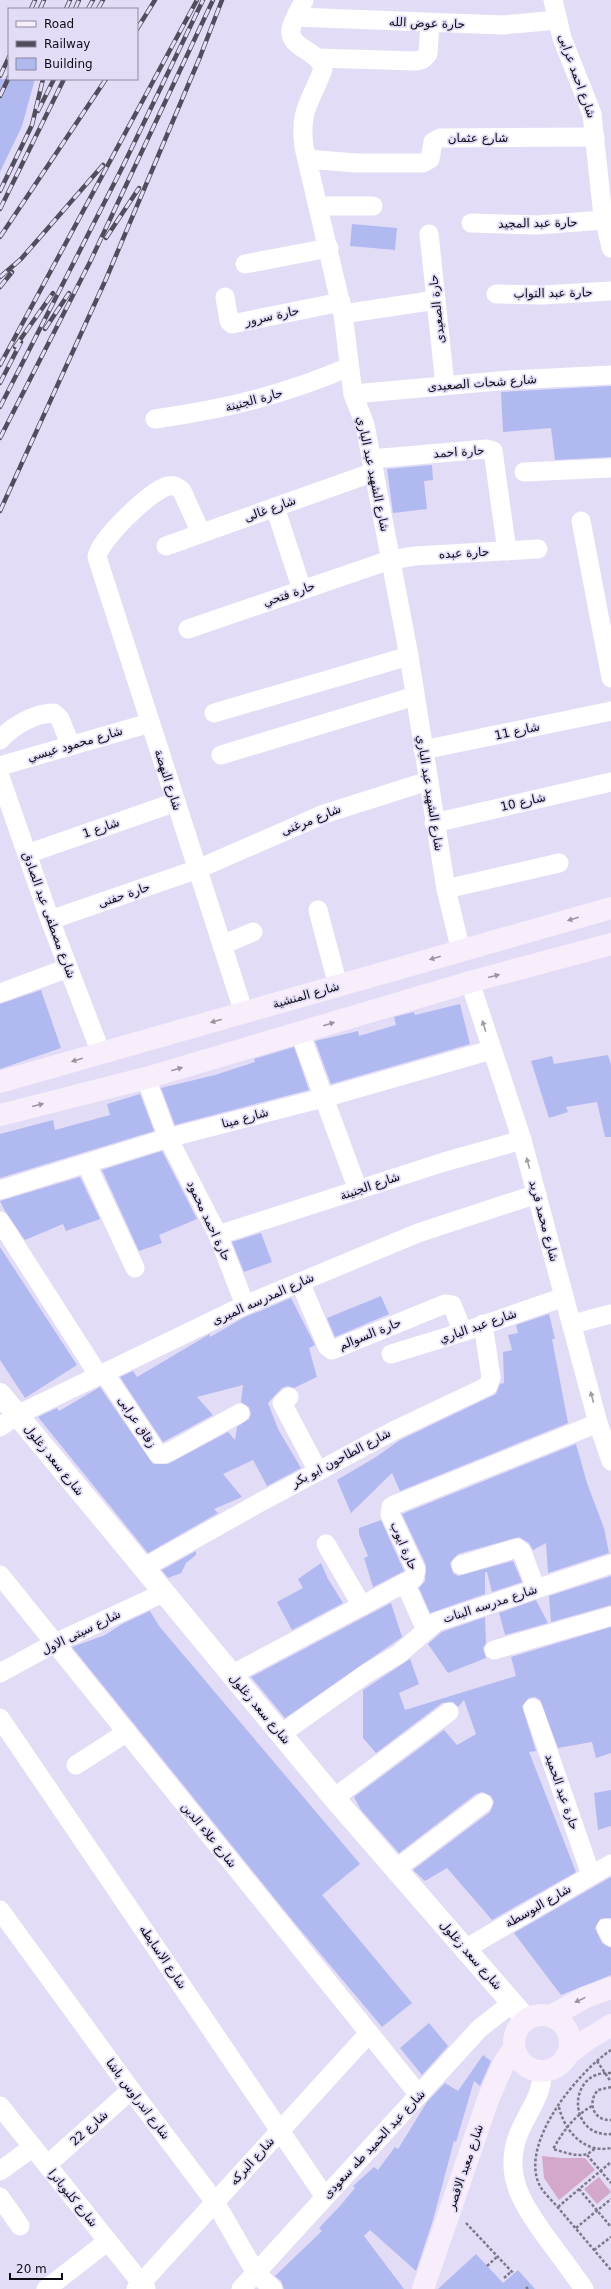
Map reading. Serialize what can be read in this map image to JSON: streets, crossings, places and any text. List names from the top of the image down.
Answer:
{
  "streets": {
    "main road": ["شارع المنشية", "شارع معبد الاقصر"],
    "street": [
      "حارة عوض الله",
      "شارع احمد عرابى",
      "شارع عثمان",
      "حارة عبد المجيد",
      "حارة عبد التواب",
      "حارة الصعيدى",
      "حارة سرور",
      "شارع شحات الصعيدى",
      "حارة الجنينة",
      "حارة احمد",
      "شارع الشهيد عبد الباري",
      "شارع غالى",
      "حارة عبده",
      "حارة فتحي",
      "شارع 11",
      "شارع محمود عيسي",
      "شارع النهضة",
      "شارع 10",
      "شارع مرغنى",
      "شارع 1",
      "حارة حفنى",
      "شارع مصطفى عبد الصادق",
      "شارع مينا",
      "شارع الجنينة",
      "حارة احمد محمود",
      "شارع محمد فريد",
      "شارع المدرسه الميرى",
      "شارع عبد الباري",
      "حارة السوالم",
      "زقاق عرابى",
      "شارع الطاحون ابو بكر",
      "شارع سعد زغلول",
      "حارة ايوب",
      "شارع مدرسه البنات",
      "شارع سيتى الاول",
      "حارة عبد الحميد",
      "شارع علاء الدين",
      "شارع البوسطة",
      "شارع الاسايطه",
      "شارع اندراوس باشا",
      "شارع 22",
      "شارع عبد الحميد طه سعودى",
      "شارع البركه",
      "شارع كليوباترا"
    ]
  },
  "crossings": [
    ["حارة عوض الله", "شارع احمد عرابى"],
    ["شارع احمد عرابى", "شارع عثمان"],
    ["شارع احمد عرابى", "حارة عبد المجيد"],
    ["شارع عثمان", "شارع الشهيد عبد الباري"],
    ["حارة الصعيدى", "شارع شحات الصعيدى"],
    ["حارة سرور", "شارع الشهيد عبد الباري"],
    ["شارع شحات الصعيدى", "شارع الشهيد عبد الباري"],
    ["حارة الجنينة", "شارع الشهيد عبد الباري"],
    ["حارة احمد", "شارع الشهيد عبد الباري"],
    ["حارة احمد", "شارع غالى"],
    ["حارة احمد", "حارة عبده"],
    ["شارع الشهيد عبد الباري", "شارع غالى"],
    ["شارع الشهيد عبد الباري", "حارة عبده"],
    ["شارع الشهيد عبد الباري", "حارة فتحي"],
    ["شارع الشهيد عبد الباري", "شارع 11"],
    ["شارع الشهيد عبد الباري", "شارع 10"],
    ["شارع الشهيد عبد الباري", "شارع مرغنى"],
    ["شارع الشهيد عبد الباري", "شارع المنشية"],
    ["شارع غالى", "شارع النهضة"],
    ["حارة عبده", "حارة فتحي"],
    ["شارع محمود عيسي", "شارع النهضة"],
    ["شارع النهضة", "شارع مرغنى"],
    ["شارع النهضة", "شارع 1"],
    ["شارع النهضة", "حارة حفنى"],
    ["شارع النهضة", "شارع المنشية"],
    ["شارع مرغنى", "حارة حفنى"],
    ["شارع 1", "شارع مصطفى عبد الصادق"],
    ["حارة حفنى", "شارع مصطفى عبد الصادق"],
    ["شارع مصطفى عبد الصادق", "شارع المنشية"],
    ["شارع مينا", "حارة احمد محمود"],
    ["شارع مينا", "شارع محمد فريد"],
    ["شارع الجنينة", "حارة احمد محمود"],
    ["شارع الجنينة", "شارع محمد فريد"],
    ["حارة احمد محمود", "شارع المدرسه الميرى"],
    ["شارع محمد فريد", "شارع المدرسه الميرى"],
    ["شارع محمد فريد", "شارع عبد الباري"],
    ["شارع محمد فريد", "حارة ايوب"],
    ["شارع المدرسه الميرى", "حارة السوالم"],
    ["شارع المدرسه الميرى", "زقاق عرابى"],
    ["شارع المدرسه الميرى", "شارع سعد زغلول"],
    ["شارع عبد الباري", "حارة السوالم"],
    ["شارع عبد الباري", "شارع الطاحون ابو بكر"],
    ["شارع الطاحون ابو بكر", "شارع سعد زغلول"],
    ["شارع سعد زغلول", "حارة ايوب"],
    ["شارع سعد زغلول", "شارع مدرسه البنات"],
    ["شارع سعد زغلول", "شارع سيتى الاول"],
    ["شارع سعد زغلول", "شارع البوسطة"],
    ["شارع سعد زغلول", "شارع عبد الحميد طه سعودى"],
    ["شارع سعد زغلول", "شارع معبد الاقصر"],
    ["شارع سيتى الاول", "شارع علاء الدين"],
    ["حارة عبد الحميد", "شارع البوسطة"],
    ["شارع علاء الدين", "شارع عبد الحميد طه سعودى"],
    ["شارع علاء الدين", "شارع البركه"],
    ["شارع الاسايطه", "شارع عبد الحميد طه سعودى"],
    ["شارع الاسايطه", "شارع البركه"],
    ["شارع اندراوس باشا", "شارع 22"],
    ["شارع اندراوس باشا", "شارع عبد الحميد طه سعودى"],
    ["شارع اندراوس باشا", "شارع البركه"],
    ["شارع 22", "شارع كليوباترا"],
    ["شارع البركه", "شارع كليوباترا"]
  ],
  "one_way": ["شارع محمد فريد"],
  "legend": ["Road", "Railway", "Building"],
  "scale_bar": "20 m"
}
